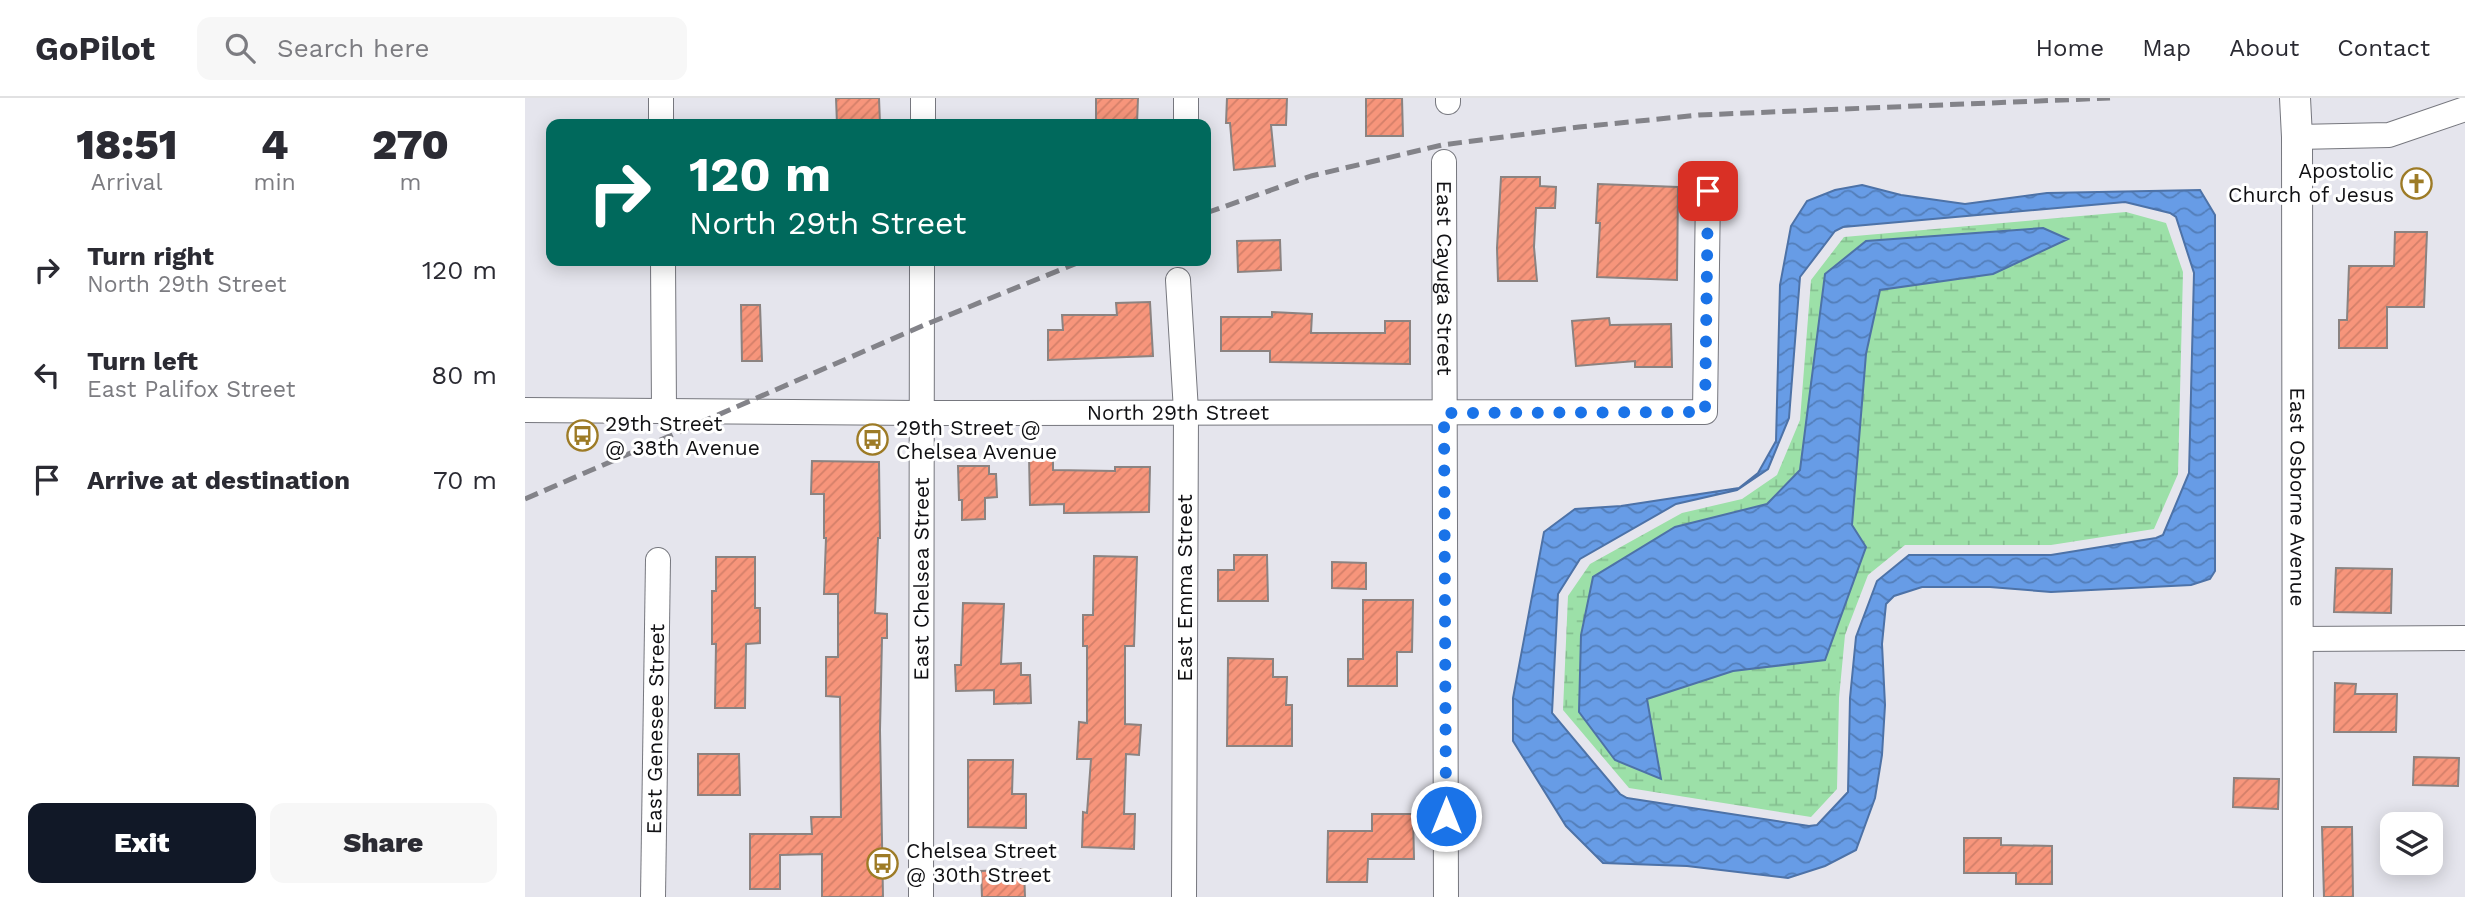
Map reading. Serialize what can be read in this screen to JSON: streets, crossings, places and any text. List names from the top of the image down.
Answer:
{
  "streets": {
    "street": [
      "East Cayuga Street",
      "North 29th Street",
      "East Osborne Avenue",
      "East Chelsea Street",
      "East Emma Street",
      "East Genesee Street"
    ]
  },
  "crossings": [
    ["East Cayuga Street", "North 29th Street"],
    ["North 29th Street", "East Chelsea Street"],
    ["North 29th Street", "East Emma Street"]
  ],
  "places": {
    "church": ["Apostolic Church of Jesus"],
    "bus stop": ["29th Street @ 38th Avenue", "29th Street @ Chelsea Avenue", "Chelsea Street @ 30th Street"]
  },
  "page": {
    "header": "GoPilot",
    "search": "Search here",
    "nav": [
      "Home",
      "Map",
      "About",
      "Contact"
    ],
    "eta": [
      "18:51",
      "Arrival",
      "4",
      "min",
      "270",
      "m"
    ],
    "turn": ["120 m", "North 29th Street"],
    "list": [
      {
        "name": "Turn right",
        "note": "North 29th Street",
        "value": "120 m"
      },
      {
        "name": "Turn left",
        "note": "East Palifox Street",
        "value": "80 m"
      },
      {
        "name": "Arrive at destination",
        "value": "70 m"
      }
    ],
    "buttons": ["Exit", "Share"]
  }
}
